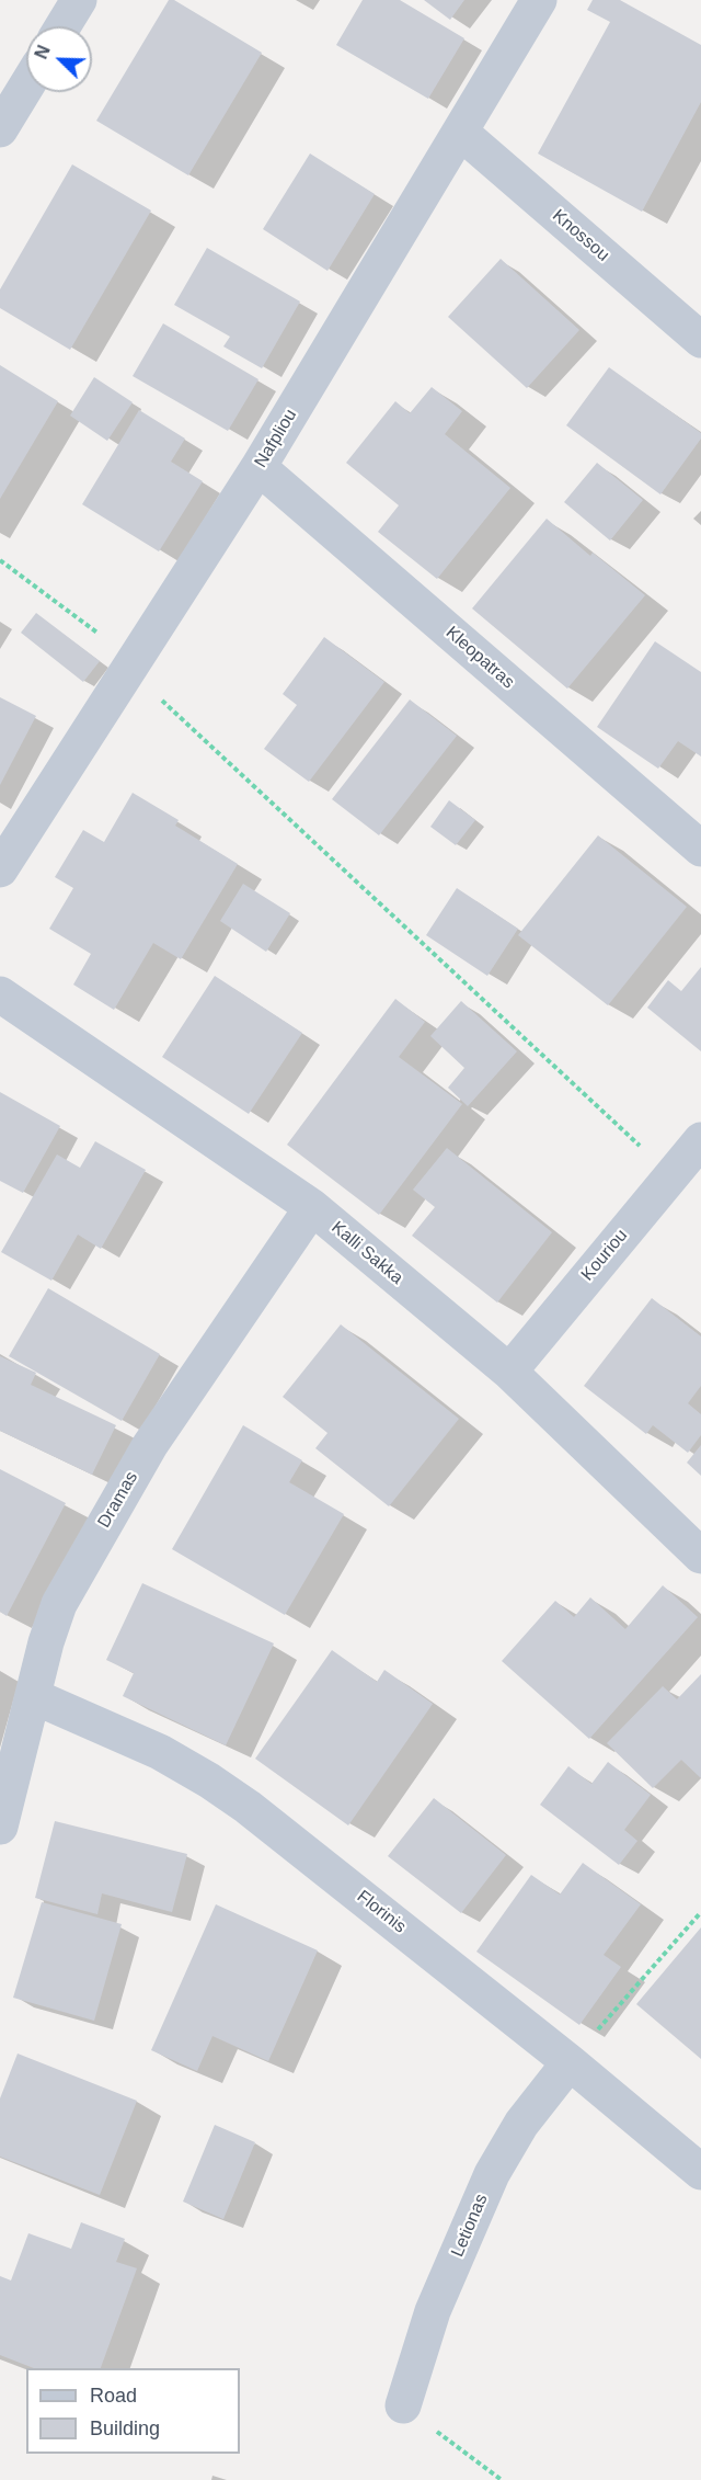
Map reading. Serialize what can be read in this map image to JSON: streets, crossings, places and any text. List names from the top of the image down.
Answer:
{
  "streets": {
    "street": [
      "Knossou",
      "Nafpliou",
      "Kleopatras",
      "Kalli Sakka",
      "Kouriou",
      "Dramas",
      "Florinis",
      "Letionas"
    ]
  },
  "crossings": [
    ["Knossou", "Nafpliou"],
    ["Nafpliou", "Kleopatras"],
    ["Kalli Sakka", "Kouriou"],
    ["Kalli Sakka", "Dramas"],
    ["Dramas", "Florinis"],
    ["Florinis", "Letionas"]
  ],
  "legend": ["Road", "Building"],
  "north": "top left"
}
